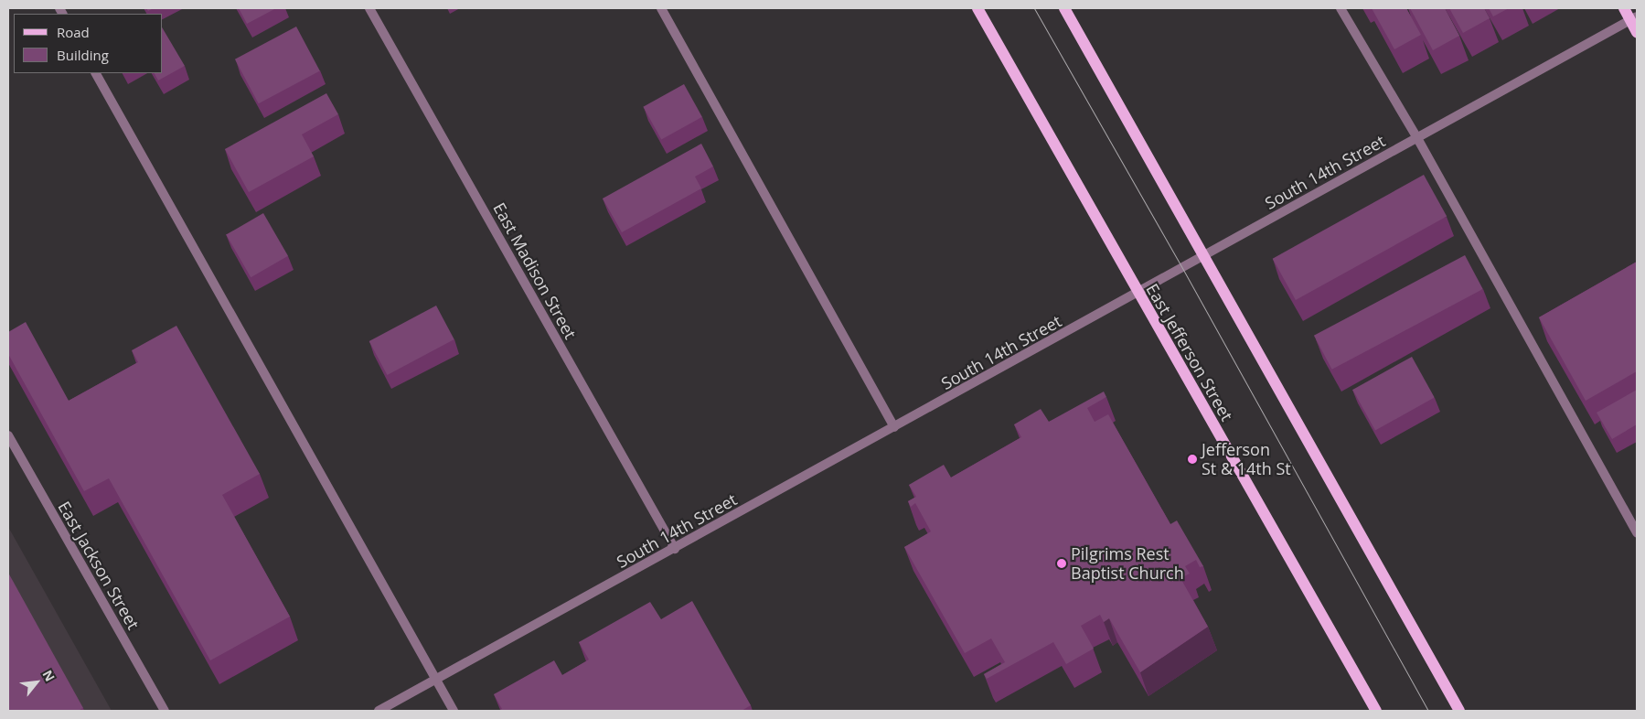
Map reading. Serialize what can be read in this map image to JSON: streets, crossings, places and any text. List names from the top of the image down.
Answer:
{
  "streets": {
    "main road": ["East Jefferson Street"],
    "street": ["South 14th Street", "East Madison Street", "East Jackson Street"]
  },
  "crossings": [
    ["South 14th Street", "East Madison Street"],
    ["South 14th Street", "East Jefferson Street"]
  ],
  "places": ["Jefferson St & 14th St", "Pilgrims Rest Baptist Church"],
  "legend": ["Road", "Building"],
  "north": "top right"
}
